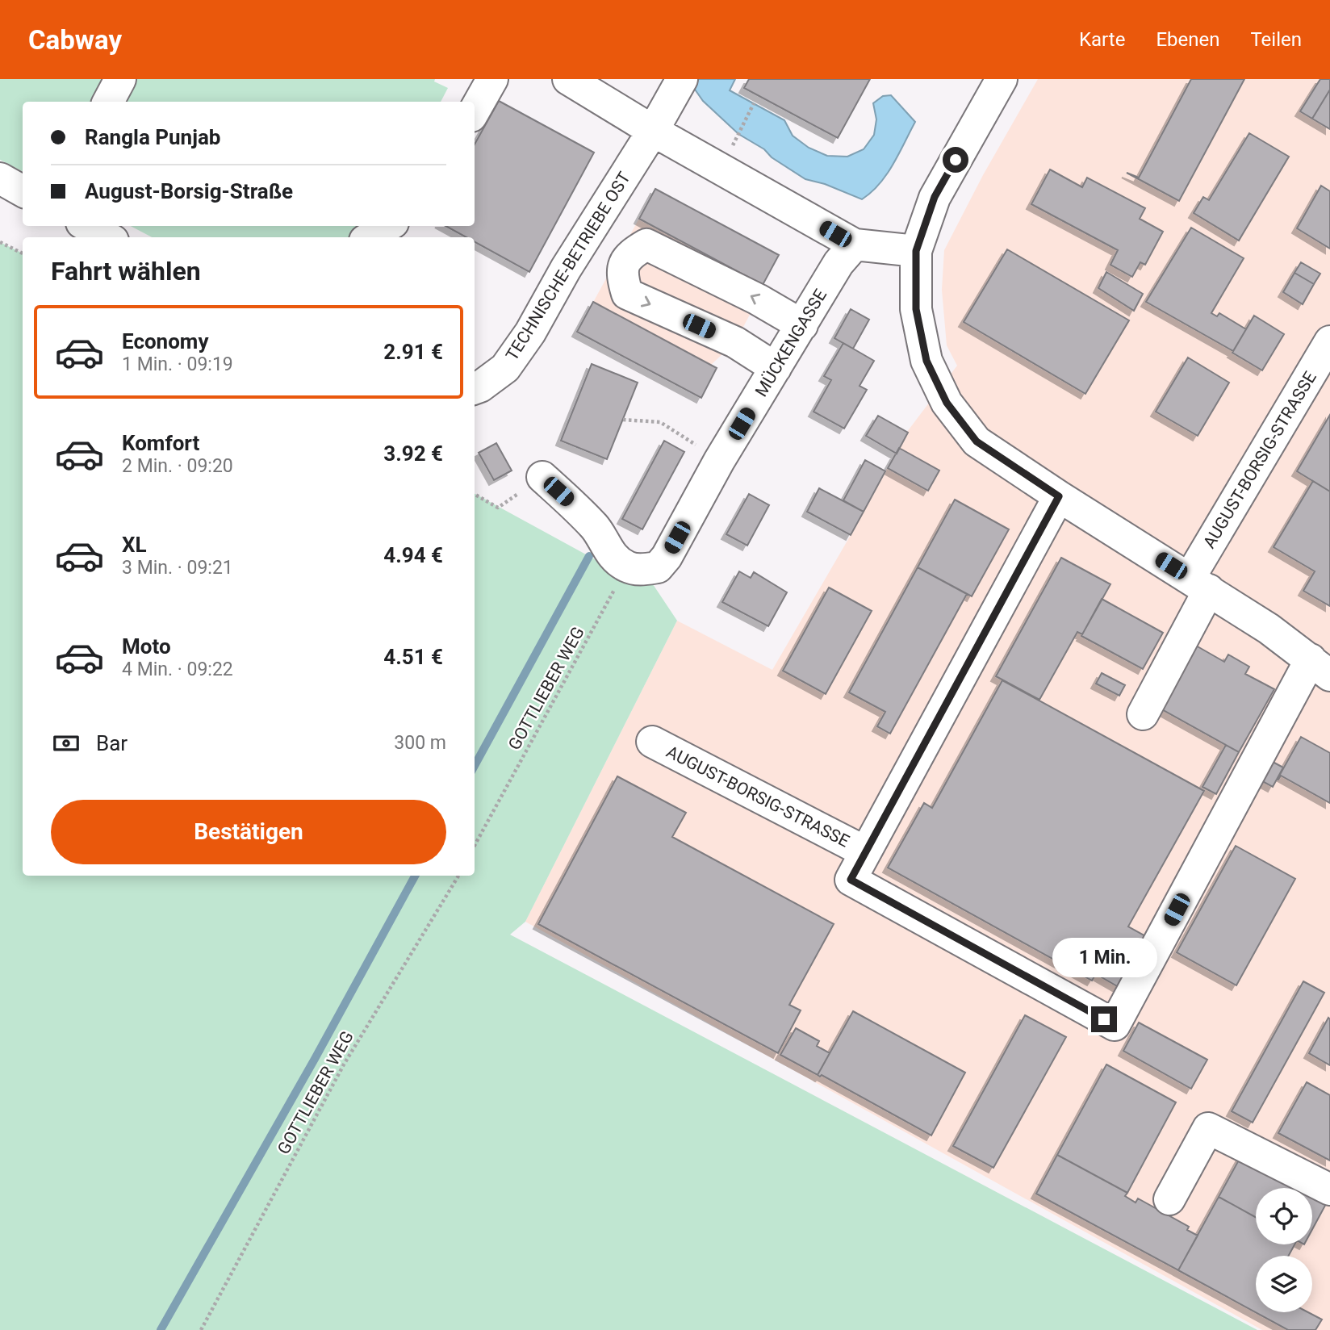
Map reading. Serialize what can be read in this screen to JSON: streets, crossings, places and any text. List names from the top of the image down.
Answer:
{
  "streets": {
    "street": ["TECHNISCHE-BETRIEBE OST", "MÜCKENGASSE", "AUGUST-BORSIG-STRASSE"],
    "path": ["GOTTLIEBER WEG"]
  },
  "crossings": [
    ["MÜCKENGASSE", "GOTTLIEBER WEG"]
  ],
  "page": {
    "header": "Cabway",
    "nav": ["Karte", "Ebenen", "Teilen"],
    "banner": ["Rangla Punjab", "August-Borsig-Straße"],
    "heading": "Fahrt wählen",
    "list": [
      {
        "name": "Economy",
        "note": "1 Min. · 09:19",
        "value": "2.91 €"
      },
      {
        "name": "Komfort",
        "note": "2 Min. · 09:20",
        "value": "3.92 €"
      },
      {
        "name": "XL",
        "note": "3 Min. · 09:21",
        "value": "4.94 €"
      },
      {
        "name": "Moto",
        "note": "4 Min. · 09:22",
        "value": "4.51 €"
      }
    ],
    "pay": ["Bar", "300 m"],
    "buttons": "Bestätigen",
    "bubble": "1 Min."
  }
}
